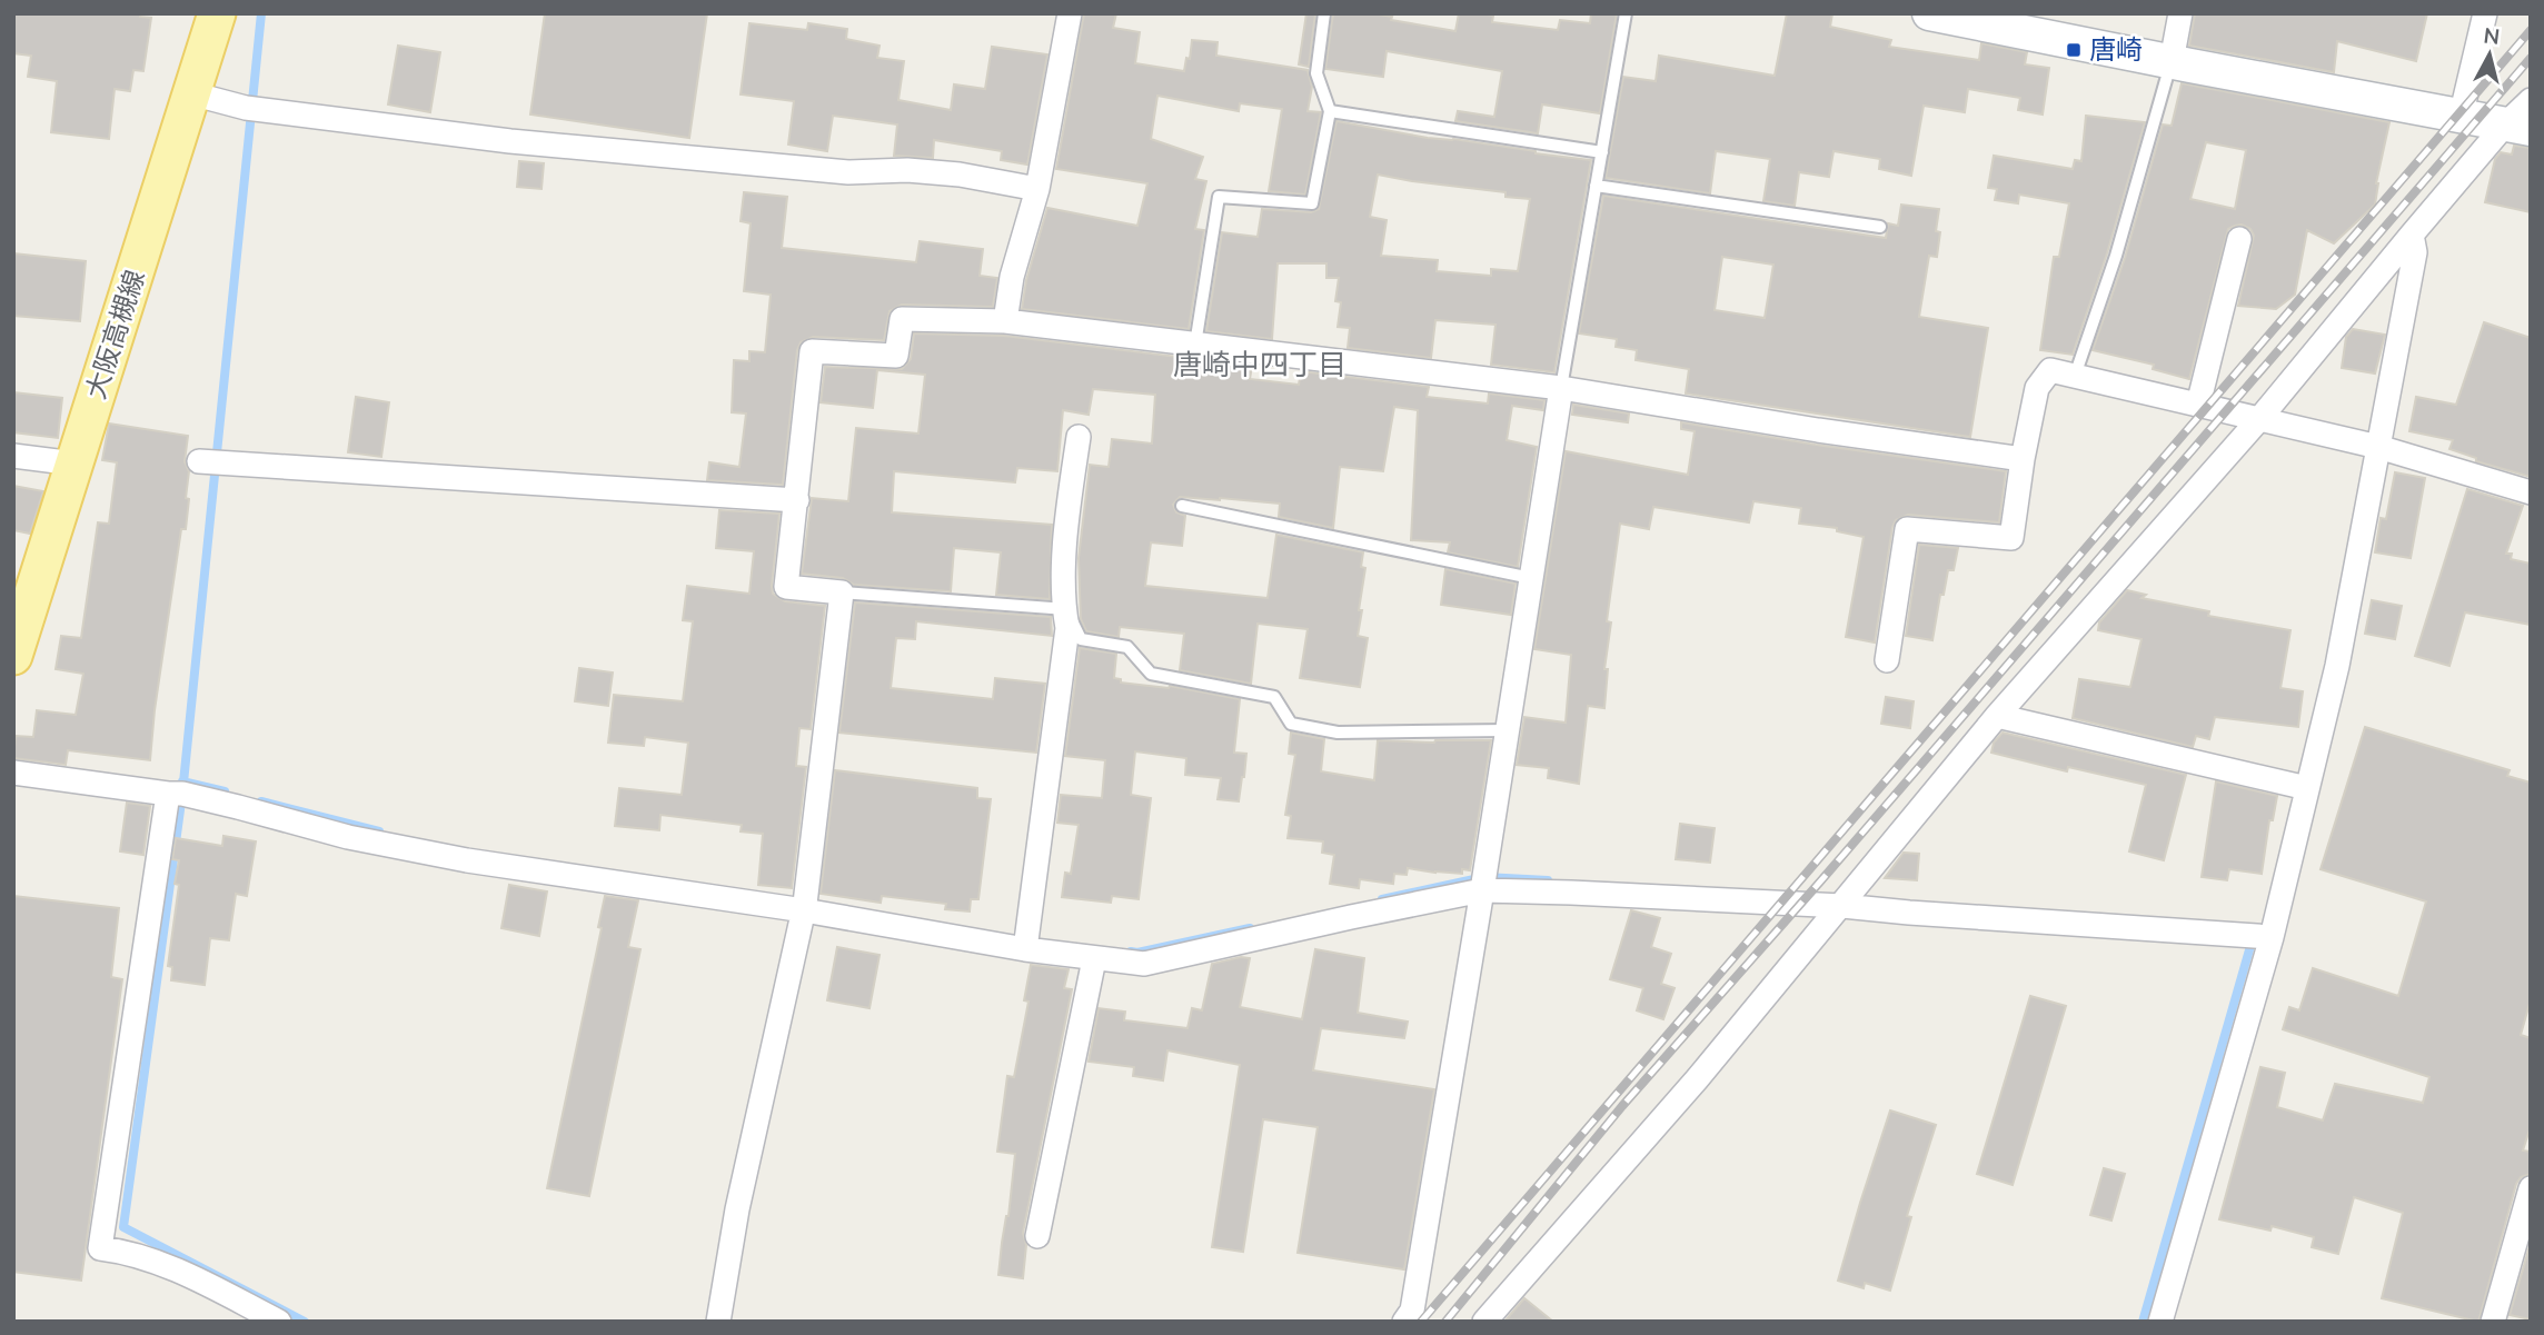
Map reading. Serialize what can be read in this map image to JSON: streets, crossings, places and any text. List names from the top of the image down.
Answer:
{
  "streets": {
    "main road": ["大阪高槻線"]
  },
  "districts": ["唐崎中四丁目"],
  "places": {
    "transit": ["唐崎"]
  },
  "north": "top"
}
